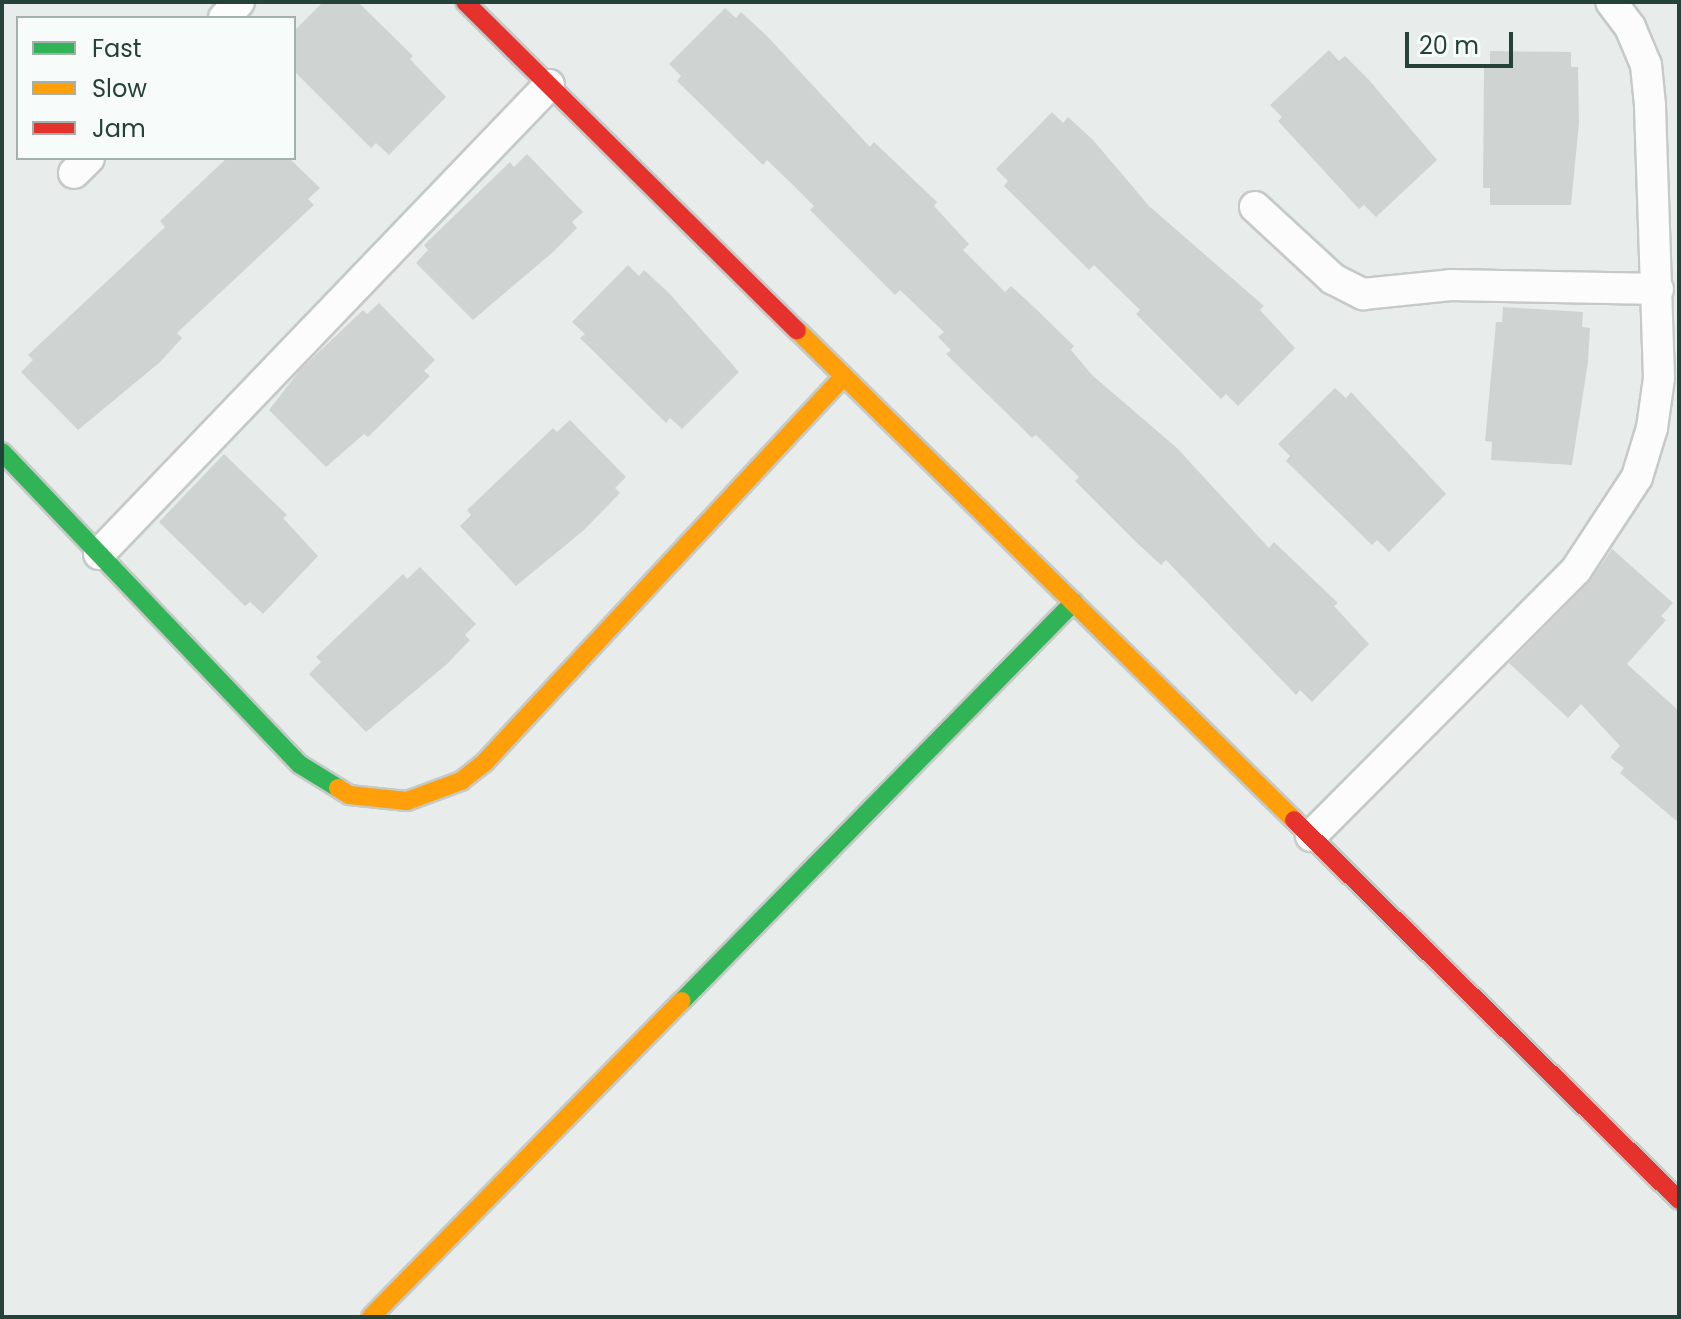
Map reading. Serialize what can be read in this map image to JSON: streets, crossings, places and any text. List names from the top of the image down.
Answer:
{
  "legend": ["Fast", "Slow", "Jam"],
  "scale_bar": "20 m"
}
